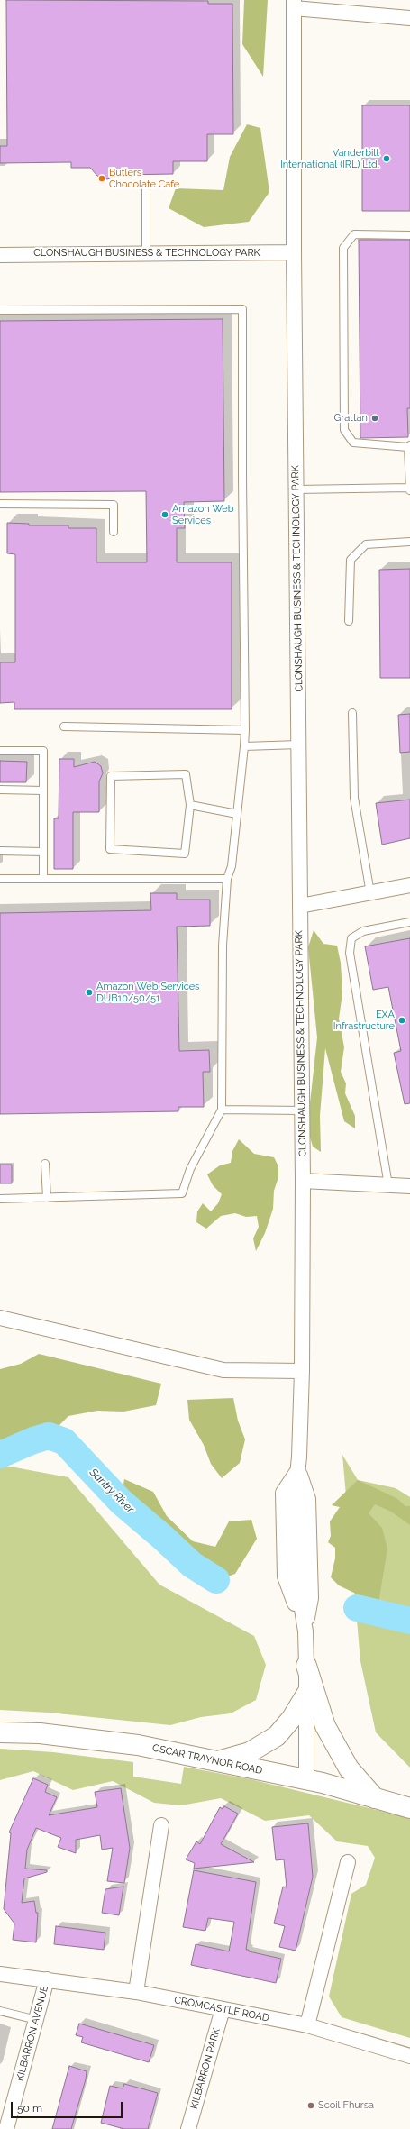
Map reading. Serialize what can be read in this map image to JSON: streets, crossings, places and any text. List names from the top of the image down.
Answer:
{
  "streets": {
    "main road": ["OSCAR TRAYNOR ROAD"],
    "street": [
      "CLONSHAUGH BUSINESS & TECHNOLOGY PARK",
      "CROMCASTLE ROAD",
      "KILBARRON AVENUE",
      "KILBARRON PARK"
    ]
  },
  "crossings": [
    ["CLONSHAUGH BUSINESS & TECHNOLOGY PARK", "OSCAR TRAYNOR ROAD"],
    ["CROMCASTLE ROAD", "KILBARRON AVENUE"],
    ["CROMCASTLE ROAD", "KILBARRON PARK"]
  ],
  "water": ["Santry River"],
  "places": [
    "Vanderbilt International (IRL) Ltd.",
    "Butlers Chocolate Cafe",
    "Grattan",
    "Amazon Web Services",
    "Amazon Web Services DUB10/50/51",
    "EXA Infrastructure",
    "Scoil Fhursa"
  ],
  "scale_bar": "50 m"
}
